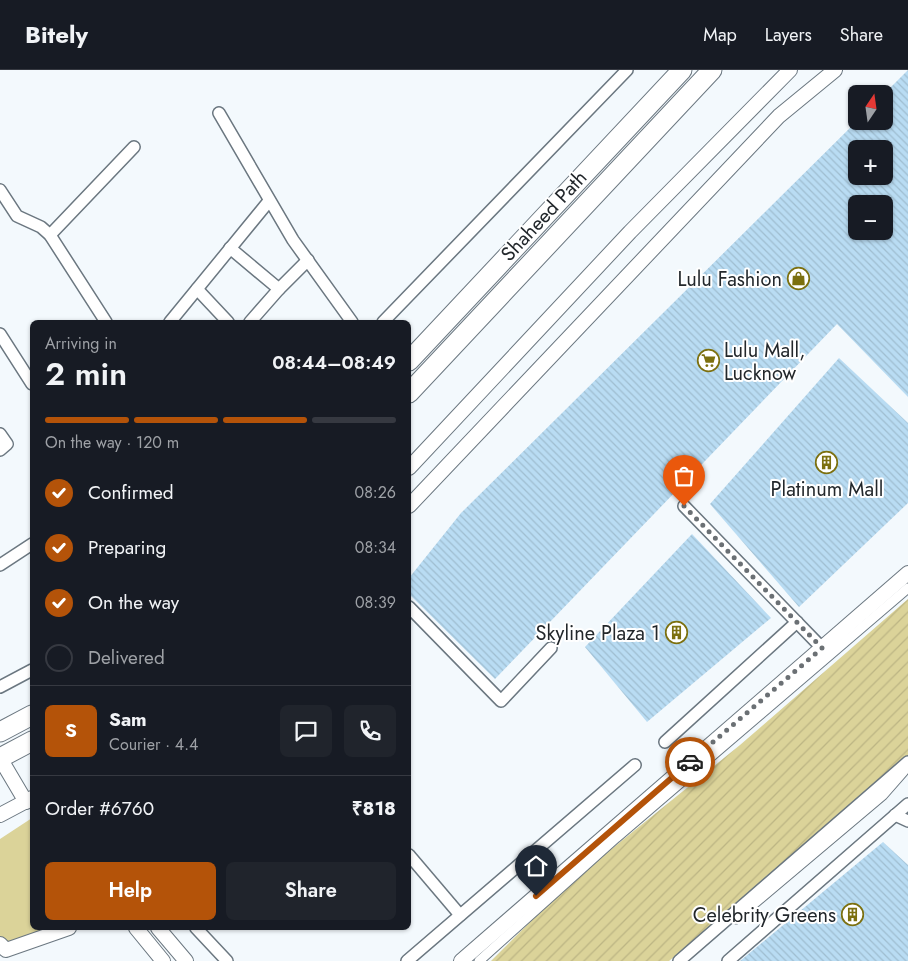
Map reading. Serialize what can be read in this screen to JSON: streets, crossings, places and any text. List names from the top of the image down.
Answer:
{
  "streets": {
    "highway": ["Shaheed Path"]
  },
  "places": {
    "shop": ["Lulu Fashion"],
    "supermarket": ["Lulu Mall, Lucknow"],
    "building": ["Platinum Mall", "Skyline Plaza 1", "Celebrity Greens"]
  },
  "north": "top",
  "page": {
    "header": "Bitely",
    "nav": ["Map", "Layers", "Share"],
    "map_buttons": ["+", "−"],
    "heading": ["2 min", "Arriving in", "08:44–08:49"],
    "panel": [
      "Sam",
      "Courier · 4.4",
      "Order #6760",
      "₹818"
    ],
    "bar": "On the way · 120 m",
    "list": [
      ["Confirmed", "08:26"],
      ["Preparing", "08:34"],
      ["On the way", "08:39"],
      "Delivered"
    ],
    "round": "S",
    "buttons": ["Help", "Share"]
  }
}
